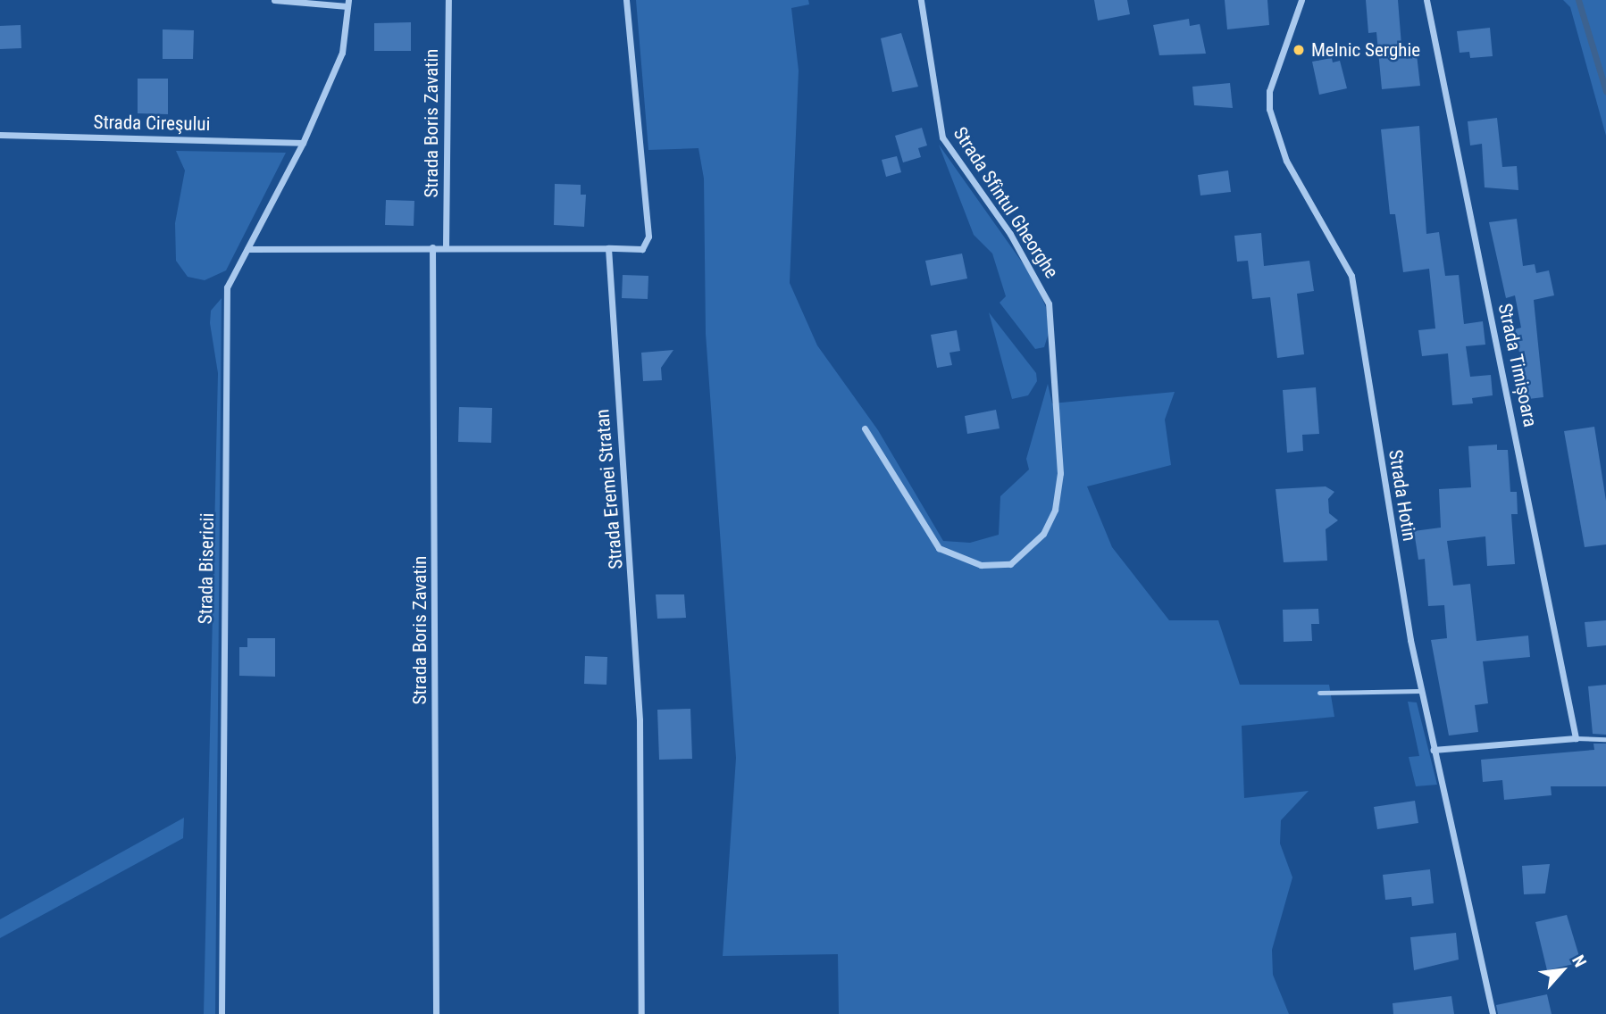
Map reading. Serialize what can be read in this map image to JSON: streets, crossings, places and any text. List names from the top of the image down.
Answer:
{
  "streets": {
    "street": [
      "Strada Cireşului",
      "Strada Boris Zavatin",
      "Strada Sfîntul Gheorghe",
      "Strada Timișoara",
      "Strada Eremei Stratan",
      "Strada Hotin",
      "Strada Bisericii"
    ]
  },
  "crossings": [
    ["Strada Cireşului", "Strada Bisericii"]
  ],
  "places": ["Melnic Serghie"],
  "north": "top right"
}
